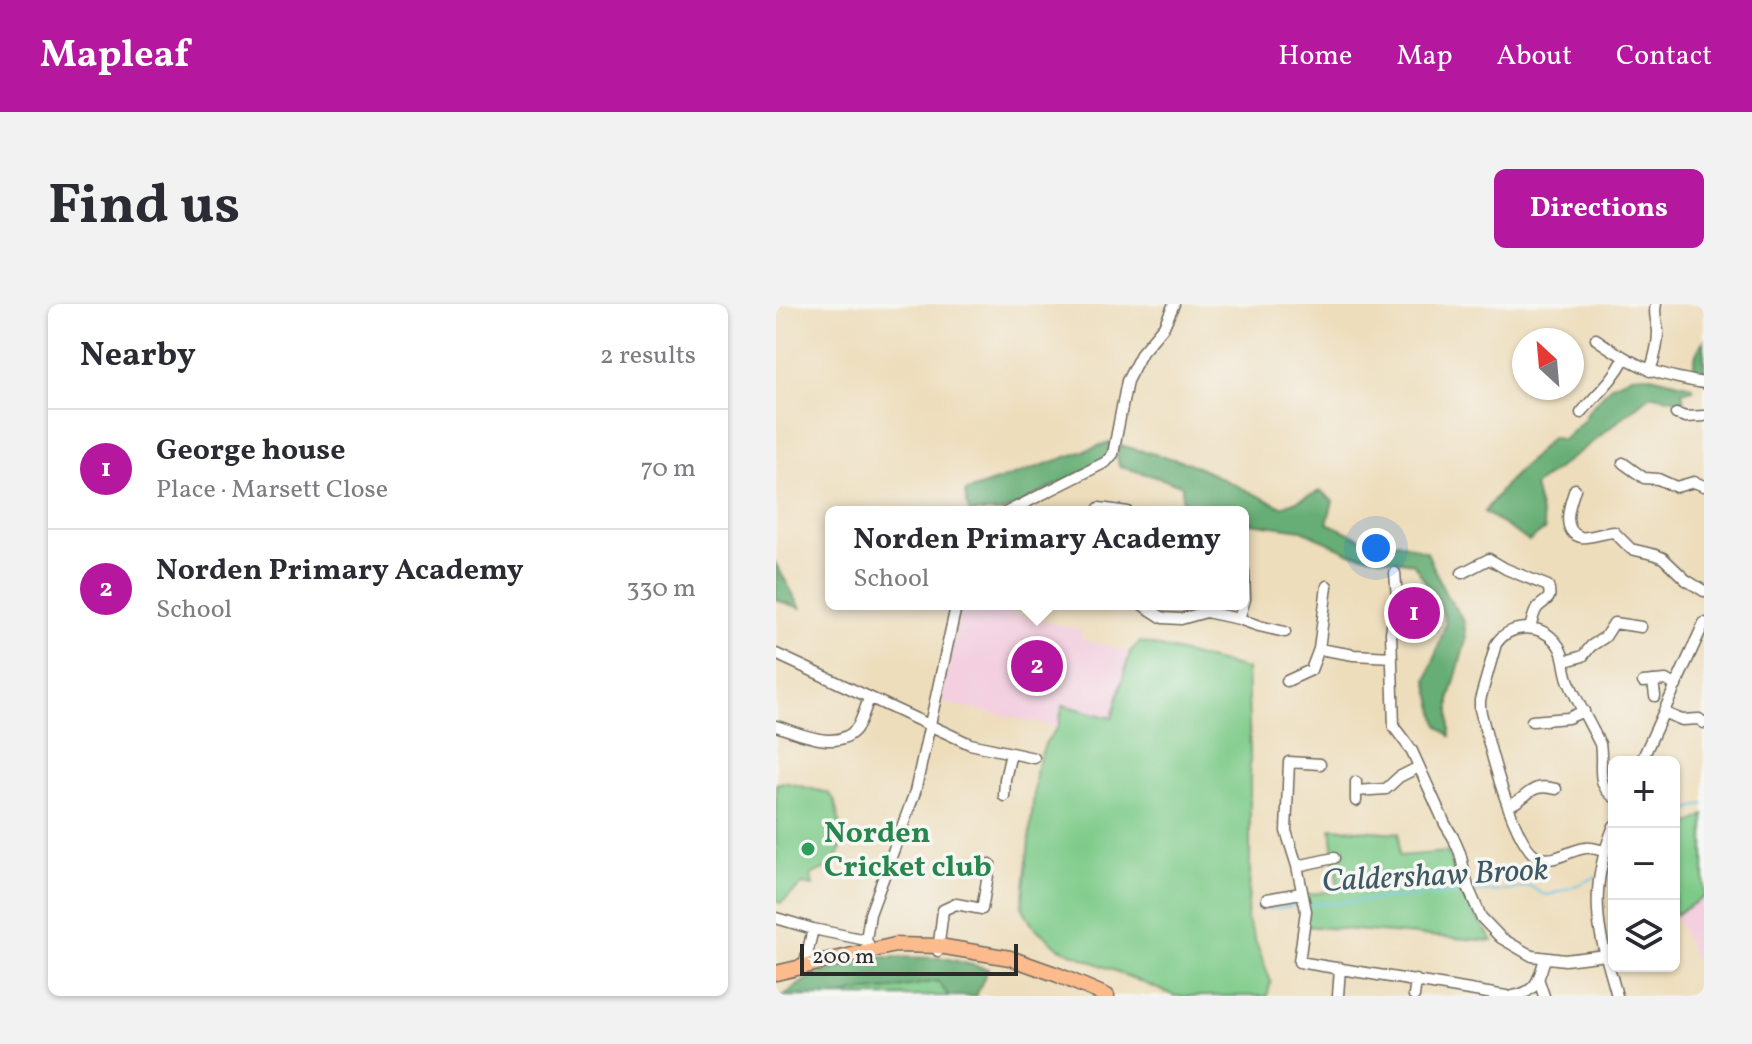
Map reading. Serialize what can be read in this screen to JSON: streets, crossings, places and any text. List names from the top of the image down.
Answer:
{
  "water": ["Caldershaw Brook"],
  "places": ["Norden Cricket club"],
  "scale_bar": "200 m",
  "north": "top left",
  "page": {
    "header": "Mapleaf",
    "nav": [
      "Home",
      "Map",
      "About",
      "Contact"
    ],
    "title": "Find us",
    "buttons": "Directions",
    "heading": ["Nearby", "2 results"],
    "list": [
      {
        "mark": "1",
        "name": "George house",
        "note": "Place · Marsett Close",
        "value": "70 m"
      },
      {
        "mark": "2",
        "name": "Norden Primary Academy",
        "note": "School",
        "value": "330 m"
      }
    ],
    "popup": ["Norden Primary Academy", "School"],
    "pins": ["1", "2"],
    "map_buttons": ["+", "−"],
    "scale": "200 m"
  }
}
